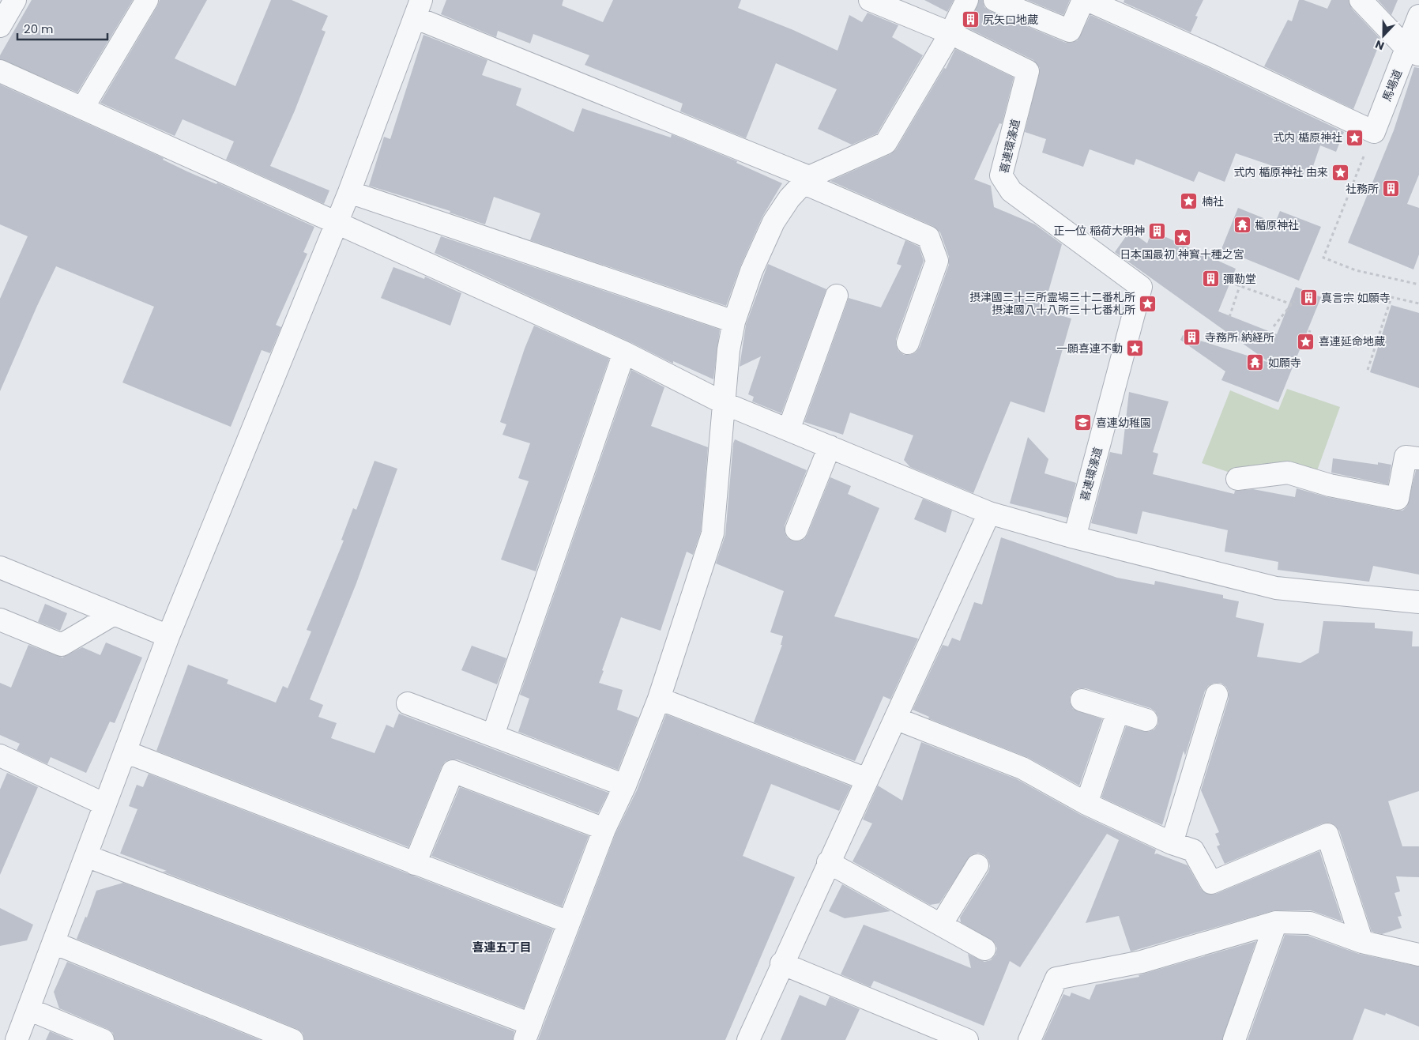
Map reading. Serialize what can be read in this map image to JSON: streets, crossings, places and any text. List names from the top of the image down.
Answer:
{
  "streets": {
    "street": ["馬場道", "喜連環濠道"]
  },
  "districts": ["喜連五丁目"],
  "places": {
    "building": [
      "尻矢口地蔵",
      "社務所",
      "正一位 稲荷大明神",
      "彌勒堂",
      "真言宗 如願寺",
      "寺務所 納経所"
    ],
    "place": [
      "式内 楯原神社",
      "式内 楯原神社 由来",
      "楠社",
      "日本国最初 神寳十種之宮",
      "摂津國三十三所霊場三十二番札所 摂津國八十八所三十七番札所",
      "喜連延命地蔵",
      "一願喜連不動"
    ],
    "temple": ["楯原神社", "如願寺"],
    "school or university": ["喜連幼稚園"]
  },
  "scale_bar": "20 m",
  "north": "bottom"
}
